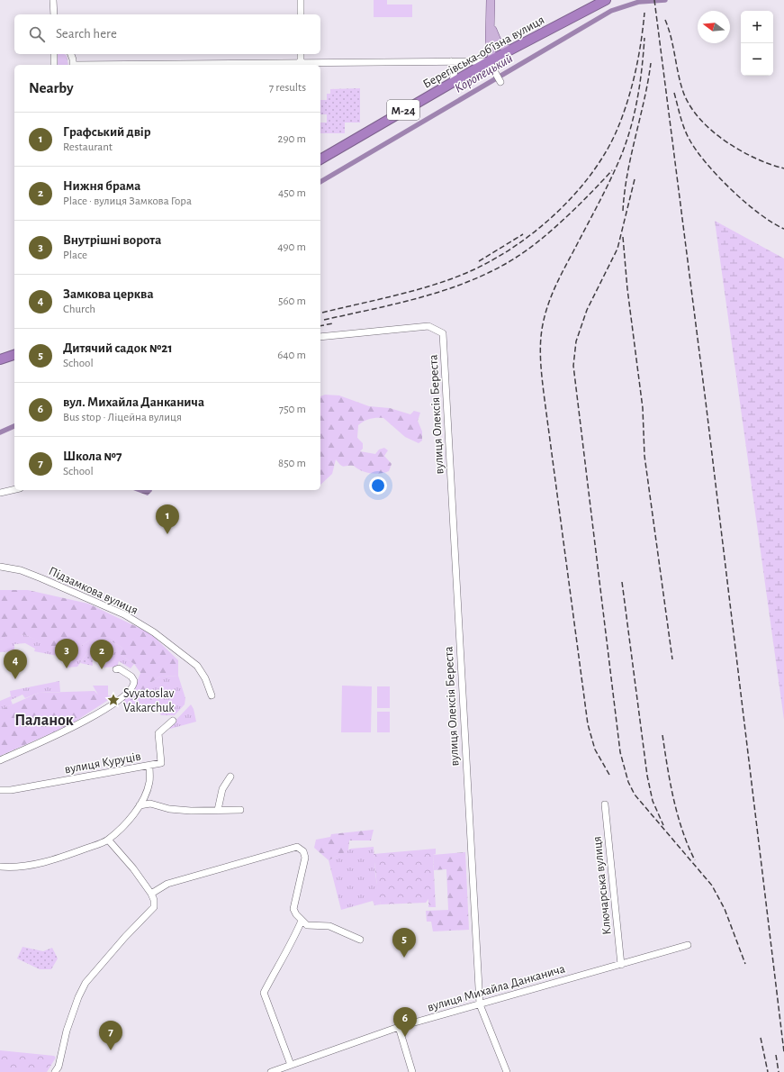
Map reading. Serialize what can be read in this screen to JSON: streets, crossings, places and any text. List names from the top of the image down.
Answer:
{
  "streets": {
    "highway": ["Берегівська-обʼїзна вулиця", "М-24"],
    "street": [
      "вулиця Олексія Береста",
      "Підзамкова вулиця",
      "вулиця Куруців",
      "Ключарська вулиця",
      "вулиця Михайла Данканича"
    ]
  },
  "crossings": [
    ["вулиця Олексія Береста", "вулиця Михайла Данканича"],
    ["Ключарська вулиця", "вулиця Михайла Данканича"]
  ],
  "districts": ["Паланок"],
  "water": ["Коропецький"],
  "places": {
    "place": ["Svyatoslav Vakarchuk"]
  },
  "north": "left",
  "page": {
    "map_buttons": ["+", "−"],
    "search": "Search here",
    "heading": ["Nearby", "7 results"],
    "list": [
      {
        "mark": "1",
        "name": "Графський двір",
        "note": "Restaurant",
        "value": "290 m"
      },
      {
        "mark": "2",
        "name": "Нижня брама",
        "note": "Place · вулиця Замкова Гора",
        "value": "450 m"
      },
      {
        "mark": "3",
        "name": "Внутрішні ворота",
        "note": "Place",
        "value": "490 m"
      },
      {
        "mark": "4",
        "name": "Замкова церква",
        "note": "Church",
        "value": "560 m"
      },
      {
        "mark": "5",
        "name": "Дитячий садок №21",
        "note": "School",
        "value": "640 m"
      },
      {
        "mark": "6",
        "name": "вул. Михайла Данканича",
        "note": "Bus stop · Ліцейна вулиця",
        "value": "750 m"
      },
      {
        "mark": "7",
        "name": "Школа №7",
        "note": "School",
        "value": "850 m"
      }
    ],
    "pins": [
      "1",
      "3",
      "2",
      "4",
      "5",
      "6",
      "7"
    ]
  }
}
